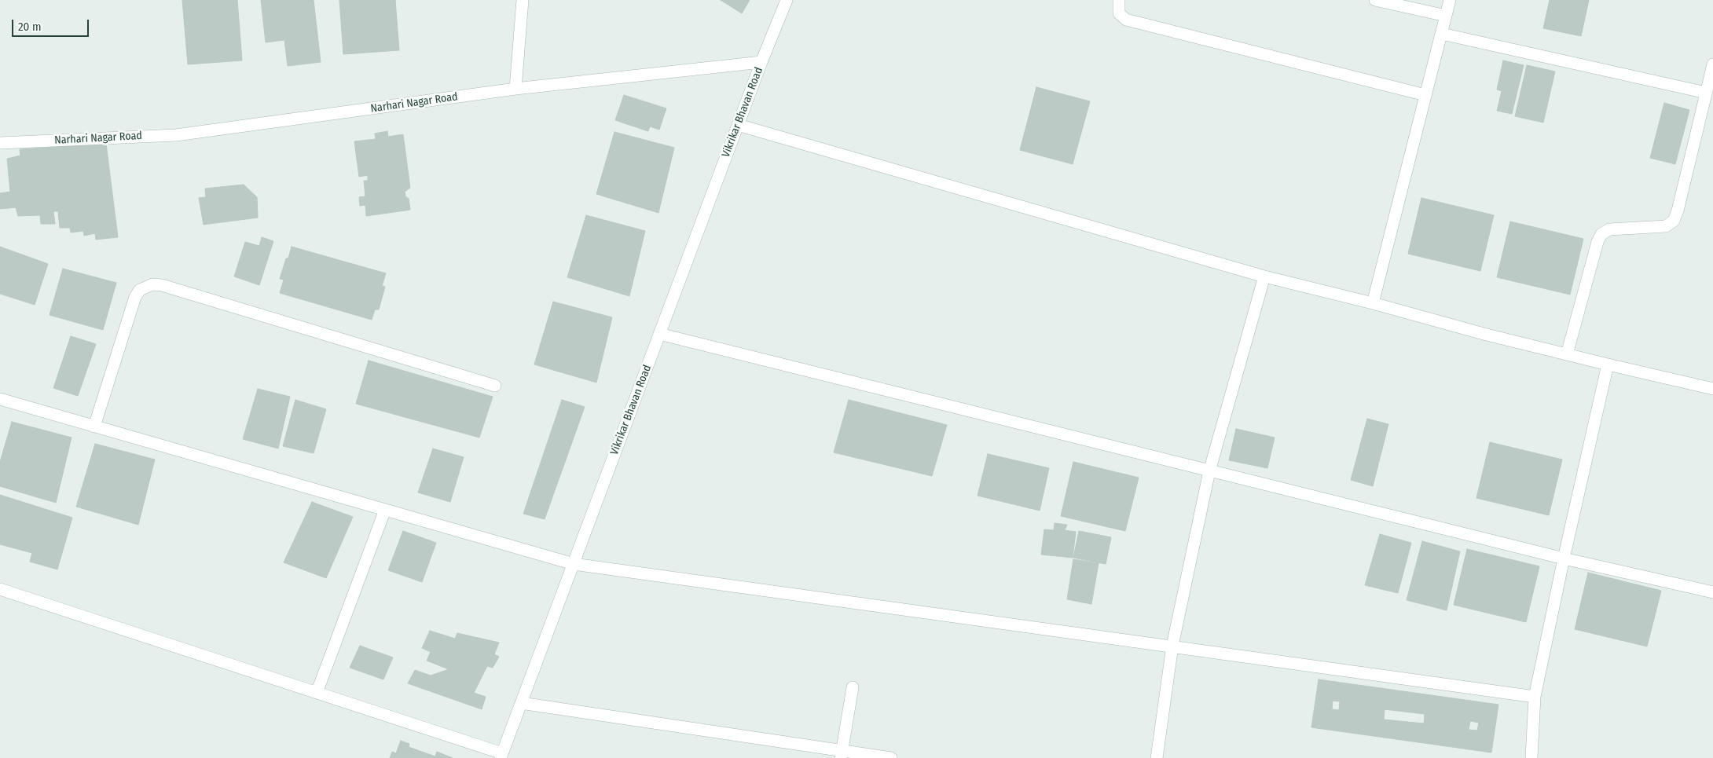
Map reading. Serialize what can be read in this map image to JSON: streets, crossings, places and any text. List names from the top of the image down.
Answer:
{
  "streets": {
    "street": ["Narhari Nagar Road", "Vikrikar Bhavan Road"]
  },
  "crossings": [
    ["Narhari Nagar Road", "Vikrikar Bhavan Road"]
  ],
  "scale_bar": "20 m"
}
